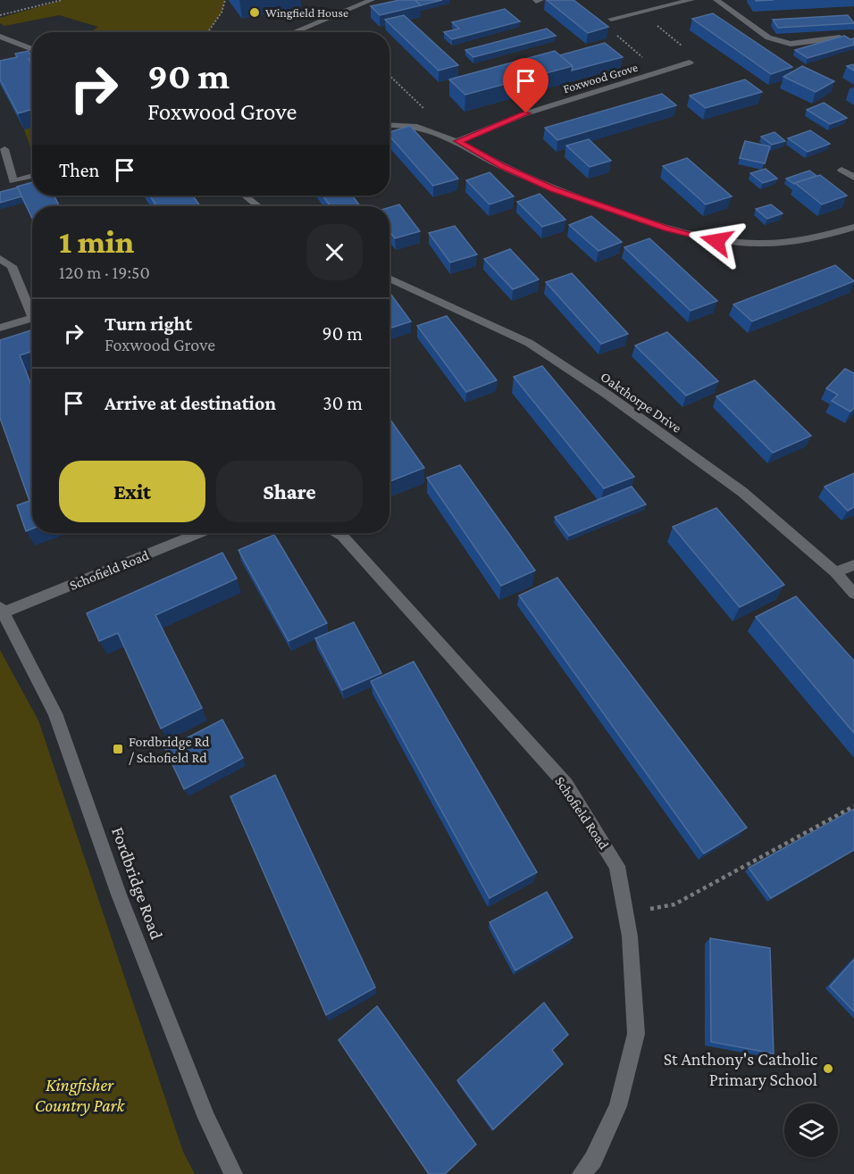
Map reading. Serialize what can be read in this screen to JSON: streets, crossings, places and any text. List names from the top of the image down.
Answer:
{
  "streets": {
    "street": [
      "Foxwood Grove",
      "Oakthorpe Drive",
      "Schofield Road",
      "Fordbridge Road"
    ]
  },
  "crossings": [
    ["Schofield Road", "Fordbridge Road"]
  ],
  "parks": ["Kingfisher Country Park"],
  "places": {
    "other": ["Wingfield House", "St Anthony's Catholic Primary School"],
    "transit": ["Fordbridge Rd / Schofield Rd"]
  },
  "page": {
    "turn": ["90 m", "Foxwood Grove"],
    "then": "Then",
    "heading": ["1 min", "120 m · 19:50"],
    "list": [
      {
        "name": "Turn right",
        "note": "Foxwood Grove",
        "value": "90 m"
      },
      {
        "name": "Arrive at destination",
        "value": "30 m"
      }
    ],
    "buttons": ["Exit", "Share"]
  }
}
